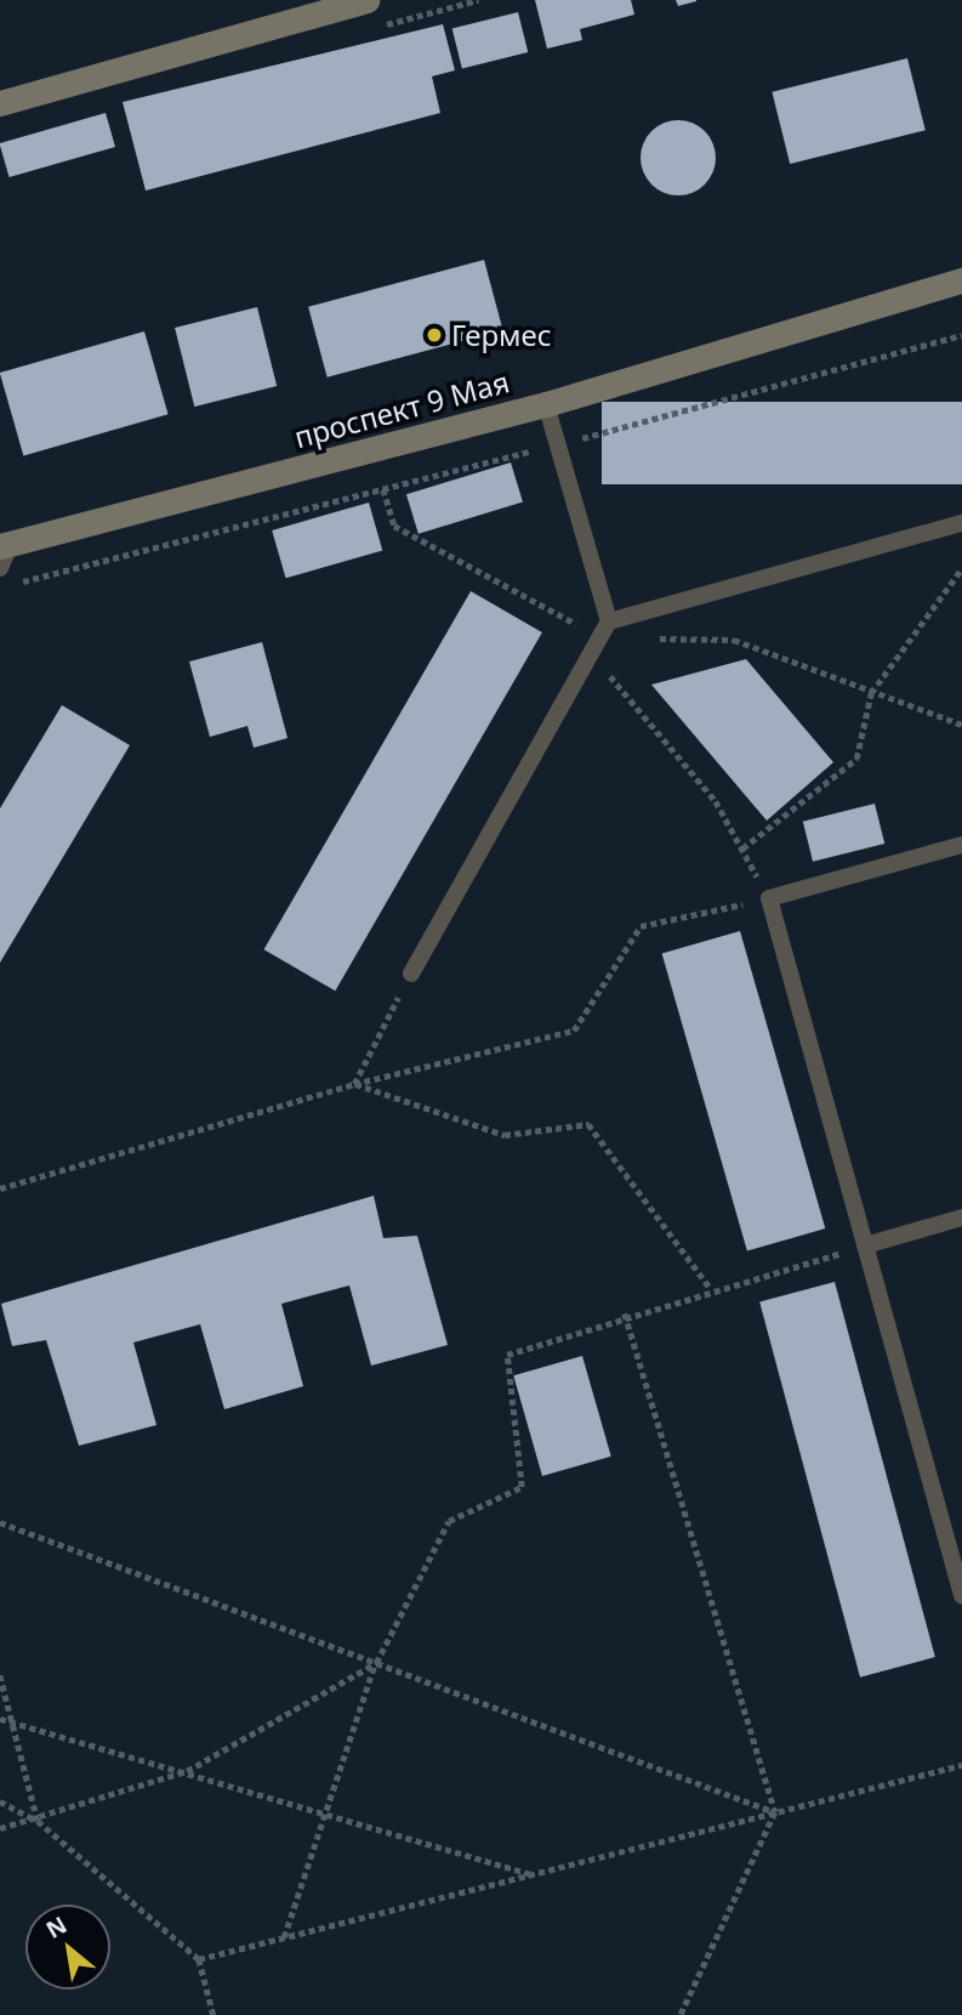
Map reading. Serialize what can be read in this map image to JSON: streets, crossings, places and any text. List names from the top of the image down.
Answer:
{
  "streets": {
    "street": ["проспект 9 Мая"]
  },
  "places": ["Гермес"],
  "north": "top left"
}
